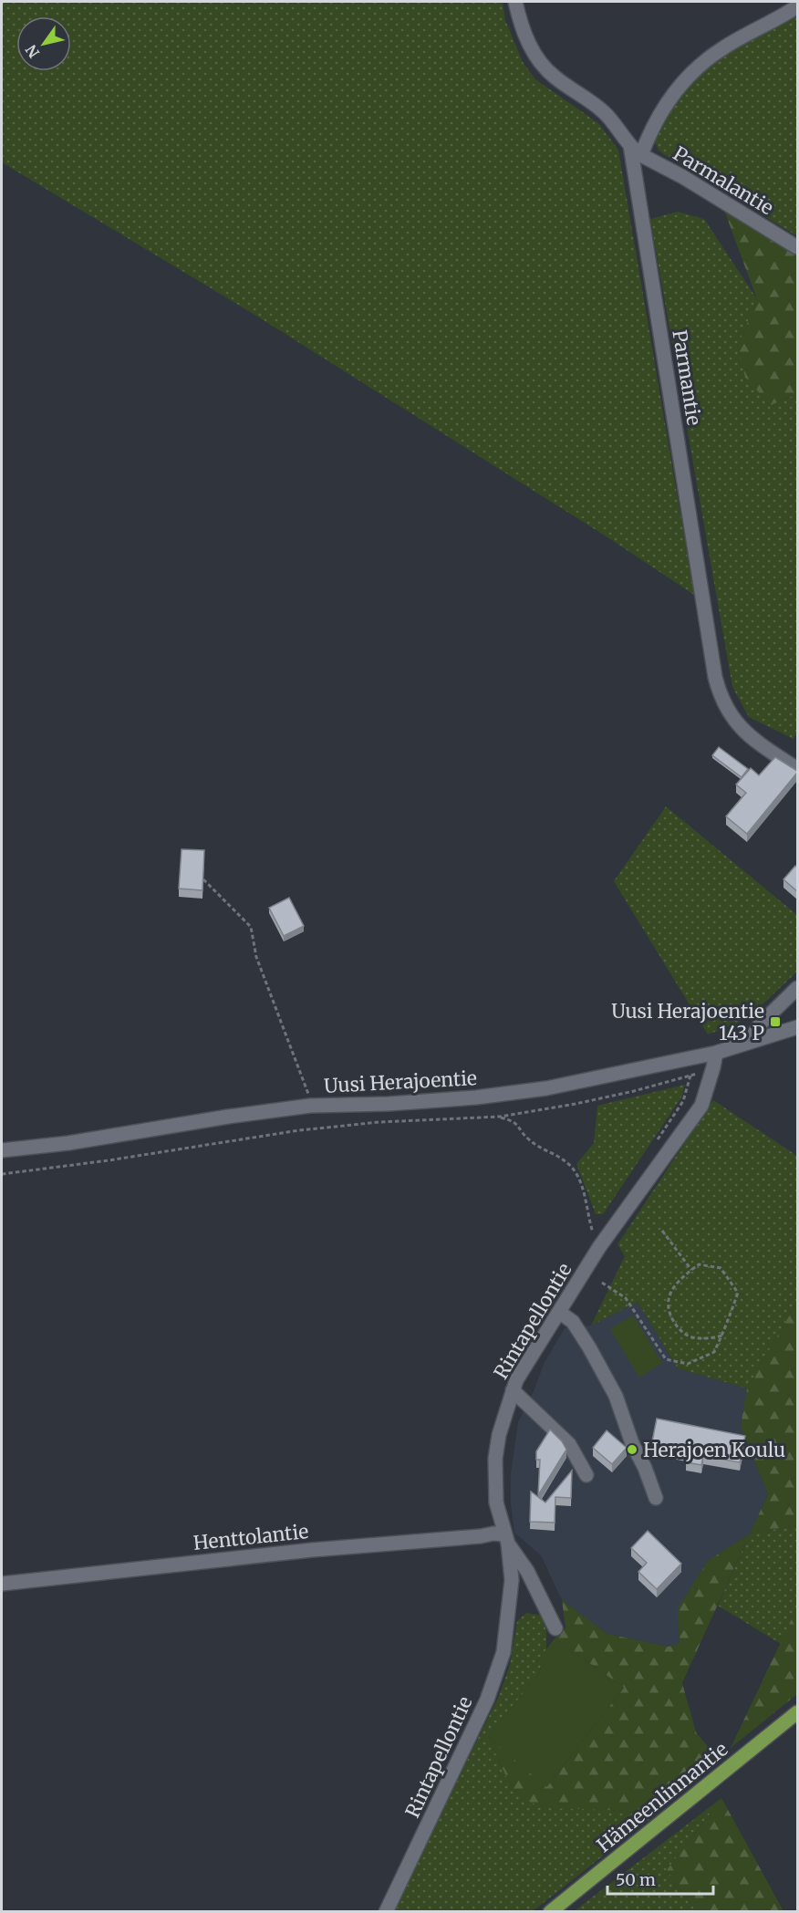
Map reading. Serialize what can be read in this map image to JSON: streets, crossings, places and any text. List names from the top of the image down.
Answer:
{
  "streets": {
    "main road": ["Hämeenlinnantie"],
    "street": [
      "Parmalantie",
      "Parmantie",
      "Uusi Herajoentie",
      "Rintapellontie",
      "Henttolantie"
    ]
  },
  "crossings": [
    ["Parmalantie", "Parmantie"],
    ["Uusi Herajoentie", "Rintapellontie"],
    ["Rintapellontie", "Henttolantie"]
  ],
  "places": {
    "transit": ["Uusi Herajoentie 143 P"],
    "other": ["Herajoen Koulu"]
  },
  "scale_bar": "50 m",
  "north": "bottom left"
}
